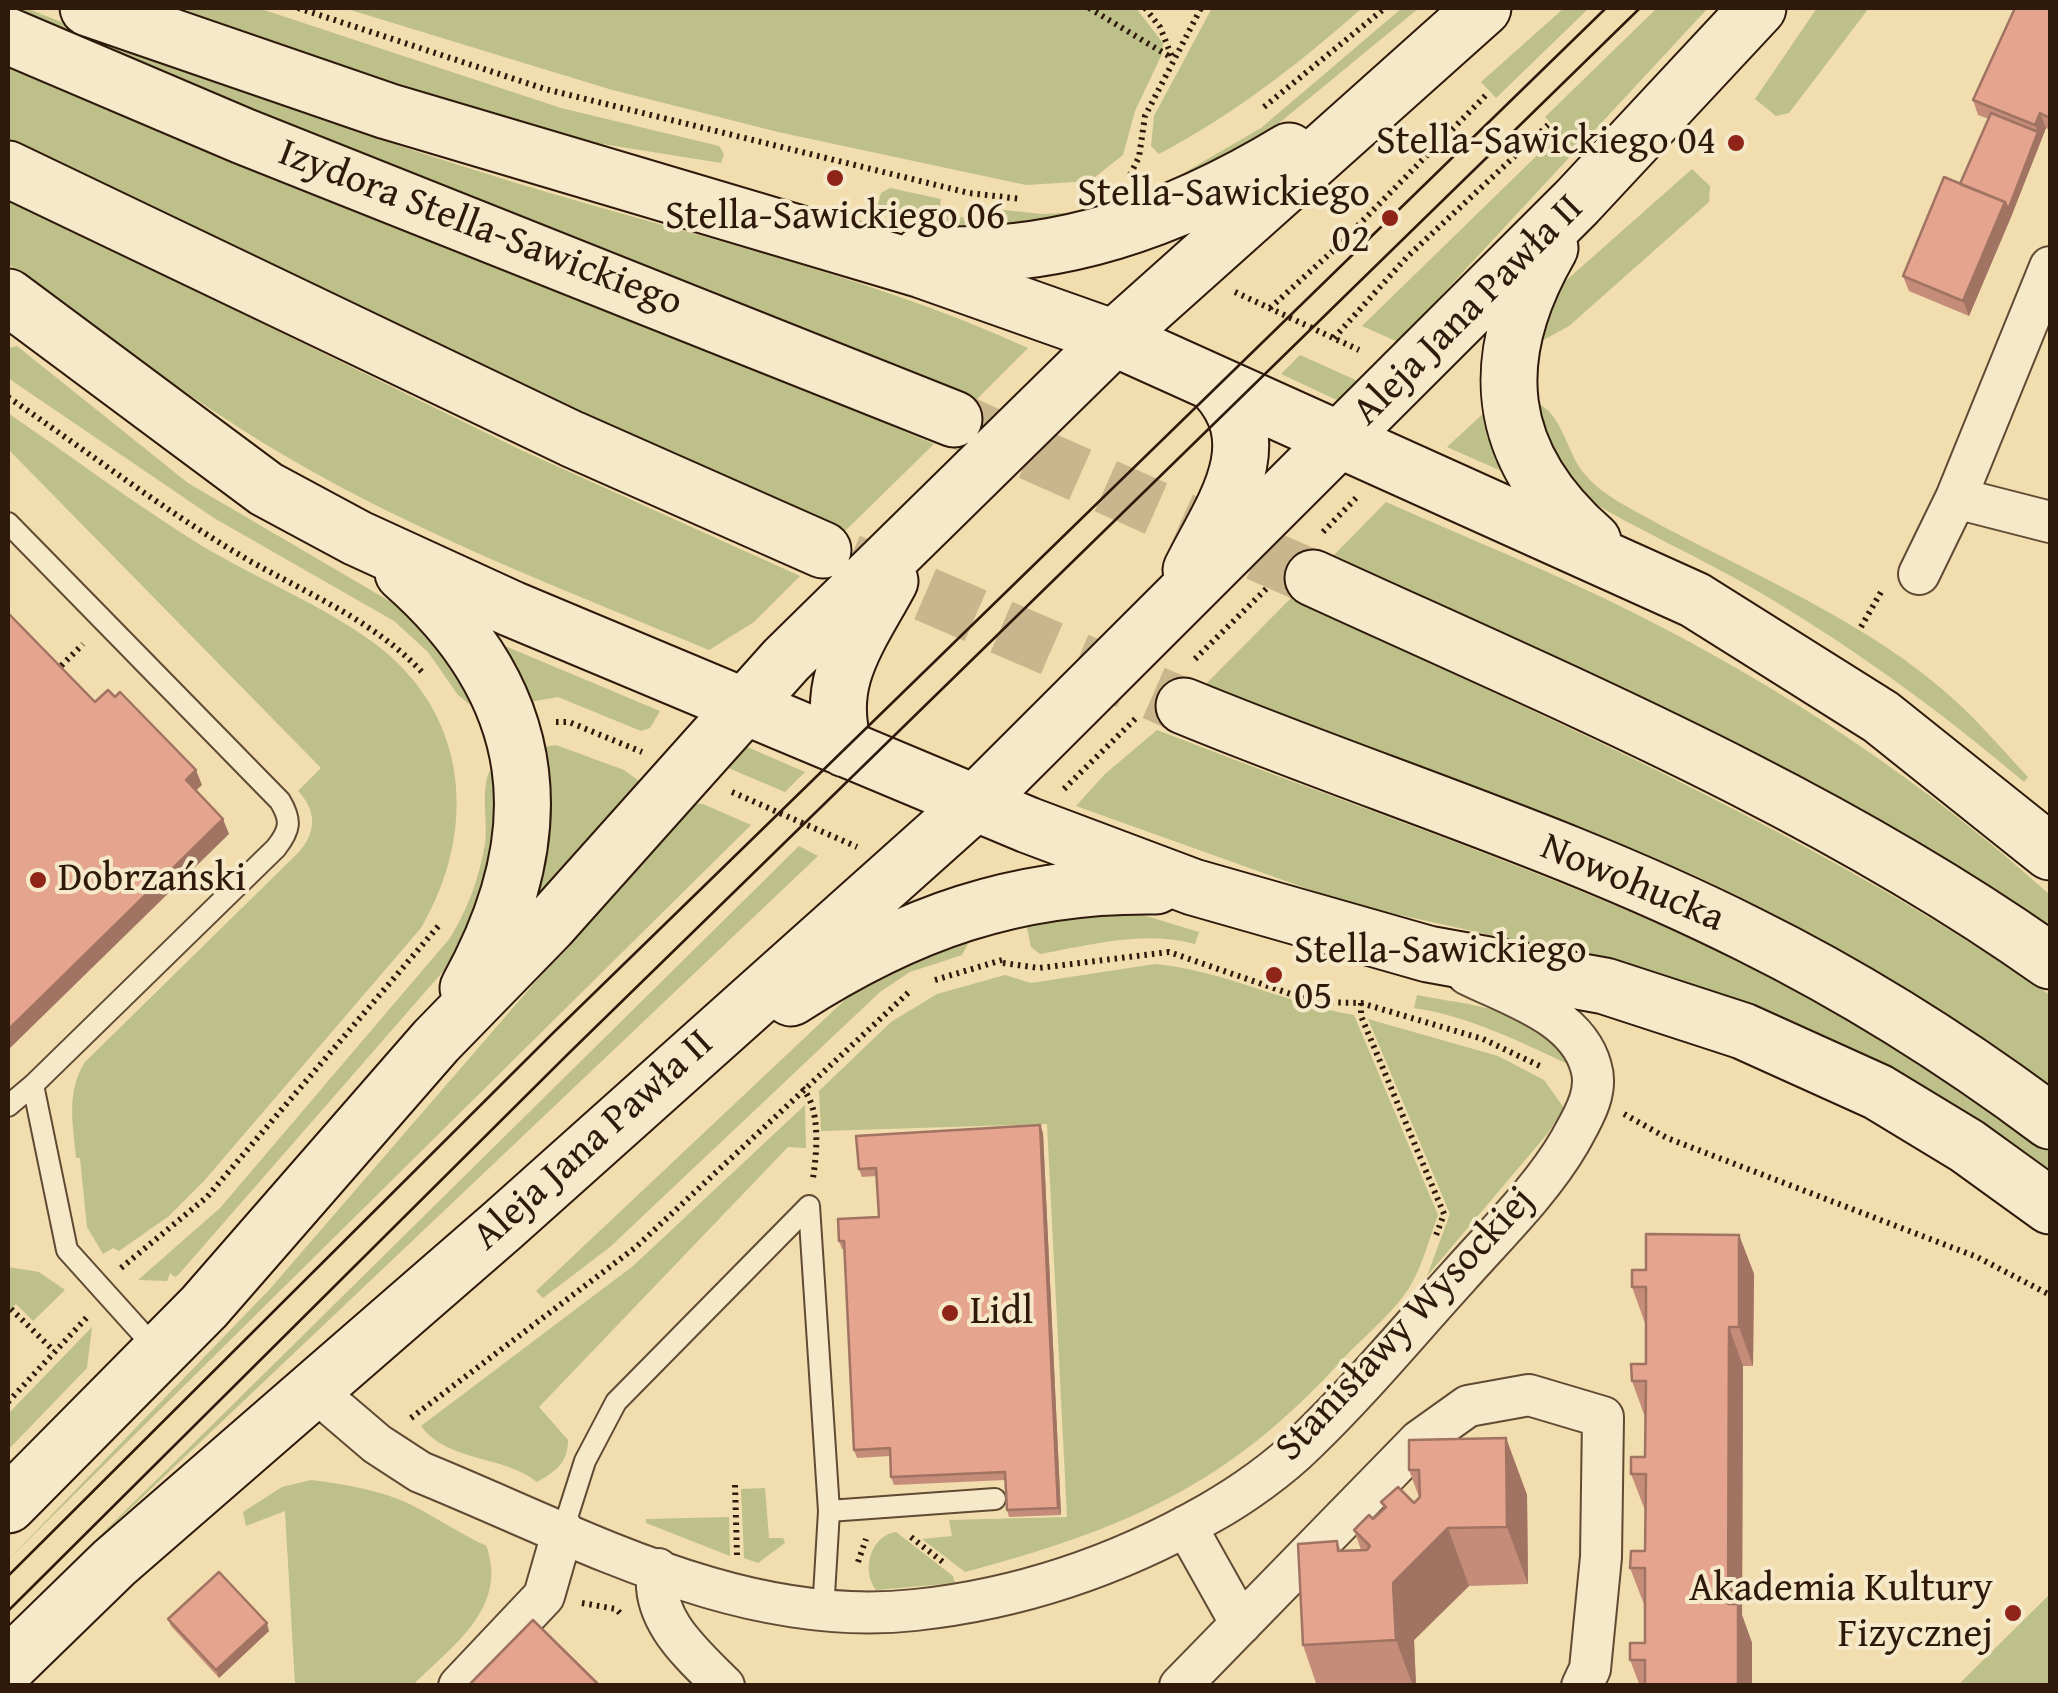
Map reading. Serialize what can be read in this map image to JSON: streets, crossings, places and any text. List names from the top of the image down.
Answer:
{
  "streets": {
    "main road": ["Izydora Stella-Sawickiego", "Aleja Jana Pawła II", "Nowohucka"],
    "street": ["Stanisławy Wysockiej"]
  },
  "crossings": [
    ["Aleja Jana Pawła II", "Stanisławy Wysockiej"]
  ],
  "places": [
    "Stella-Sawickiego 04",
    "Stella-Sawickiego 06",
    "Stella-Sawickiego 02",
    "Dobrzański",
    "Stella-Sawickiego 05",
    "Lidl",
    "Akademia Kultury Fizycznej"
  ]
}
